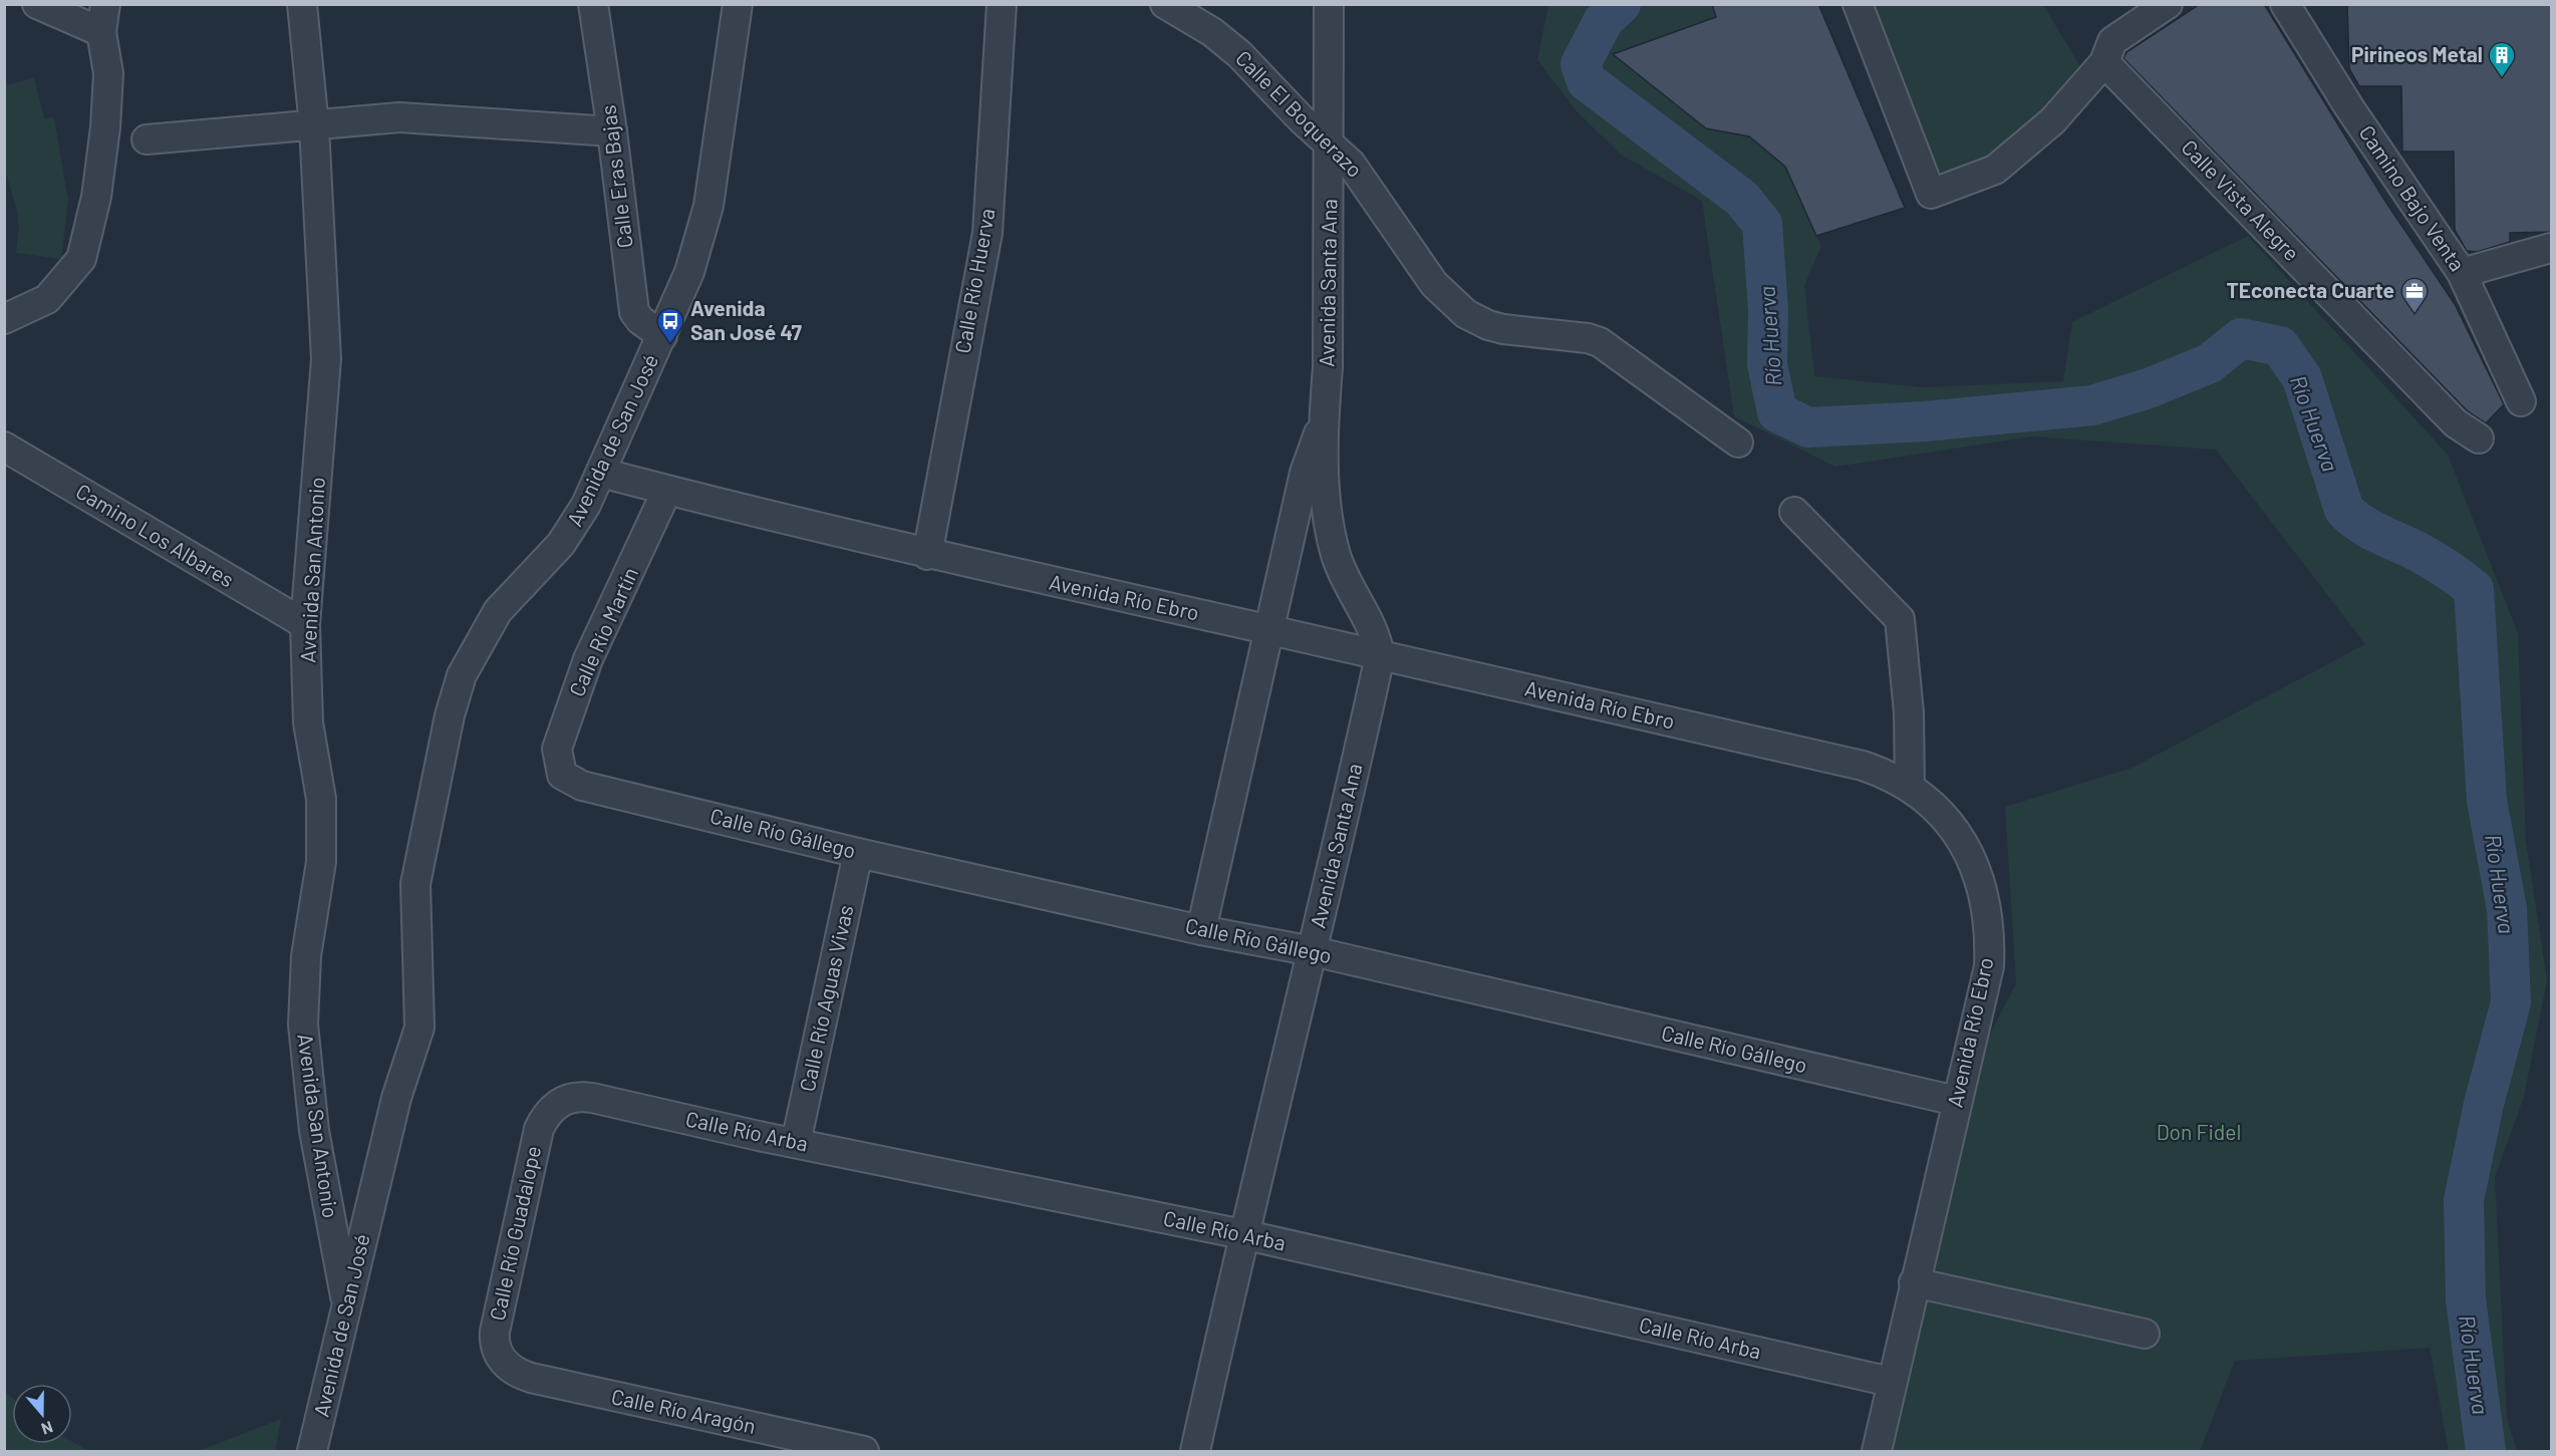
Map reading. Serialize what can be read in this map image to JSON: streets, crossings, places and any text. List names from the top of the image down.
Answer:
{
  "streets": {
    "street": [
      "Calle El Boquerazo",
      "Calle Eras Bajas",
      "Camino Bajo Venta",
      "Calle Vista Alegre",
      "Calle Río Huerva",
      "Avenida Santa Ana",
      "Avenida de San José",
      "Camino Los Albares",
      "Avenida San Antonio",
      "Avenida Río Ebro",
      "Calle Río Martín",
      "Calle Río Gállego",
      "Calle Río Aguas Vivas",
      "Calle Río Arba",
      "Calle Río Guadalope",
      "Calle Río Aragón"
    ]
  },
  "crossings": [
    ["Calle El Boquerazo", "Avenida Santa Ana"],
    ["Calle Eras Bajas", "Avenida de San José"],
    ["Calle Río Huerva", "Avenida Río Ebro"],
    ["Avenida Santa Ana", "Avenida Río Ebro"],
    ["Avenida Santa Ana", "Calle Río Gállego"],
    ["Avenida Santa Ana", "Calle Río Arba"],
    ["Avenida de San José", "Avenida San Antonio"],
    ["Avenida de San José", "Avenida Río Ebro"],
    ["Camino Los Albares", "Avenida San Antonio"],
    ["Avenida Río Ebro", "Calle Río Martín"],
    ["Avenida Río Ebro", "Calle Río Gállego"],
    ["Avenida Río Ebro", "Calle Río Arba"],
    ["Calle Río Martín", "Calle Río Gállego"],
    ["Calle Río Gállego", "Calle Río Aguas Vivas"],
    ["Calle Río Aguas Vivas", "Calle Río Arba"],
    ["Calle Río Arba", "Calle Río Guadalope"],
    ["Calle Río Guadalope", "Calle Río Aragón"]
  ],
  "water": ["Río Huerva"],
  "parks": ["Don Fidel"],
  "places": {
    "building": ["Pirineos Metal"],
    "office": ["TEconecta Cuarte"],
    "bus stop": ["Avenida San José 47"]
  },
  "north": "bottom"
}
